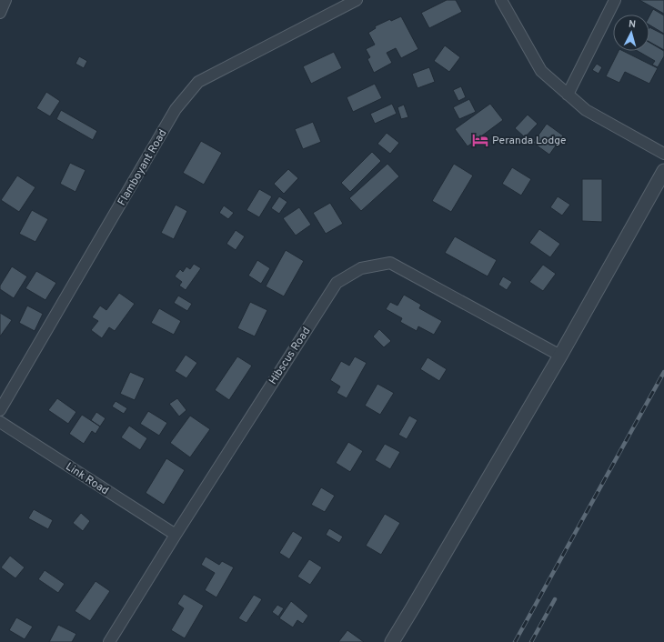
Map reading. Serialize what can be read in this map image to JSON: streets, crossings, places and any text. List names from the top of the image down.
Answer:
{
  "streets": {
    "street": ["Flamboyant Road", "Hibscus Road", "Link Road"]
  },
  "crossings": [
    ["Hibscus Road", "Link Road"]
  ],
  "places": {
    "hotel": ["Peranda Lodge"]
  },
  "north": "top"
}
